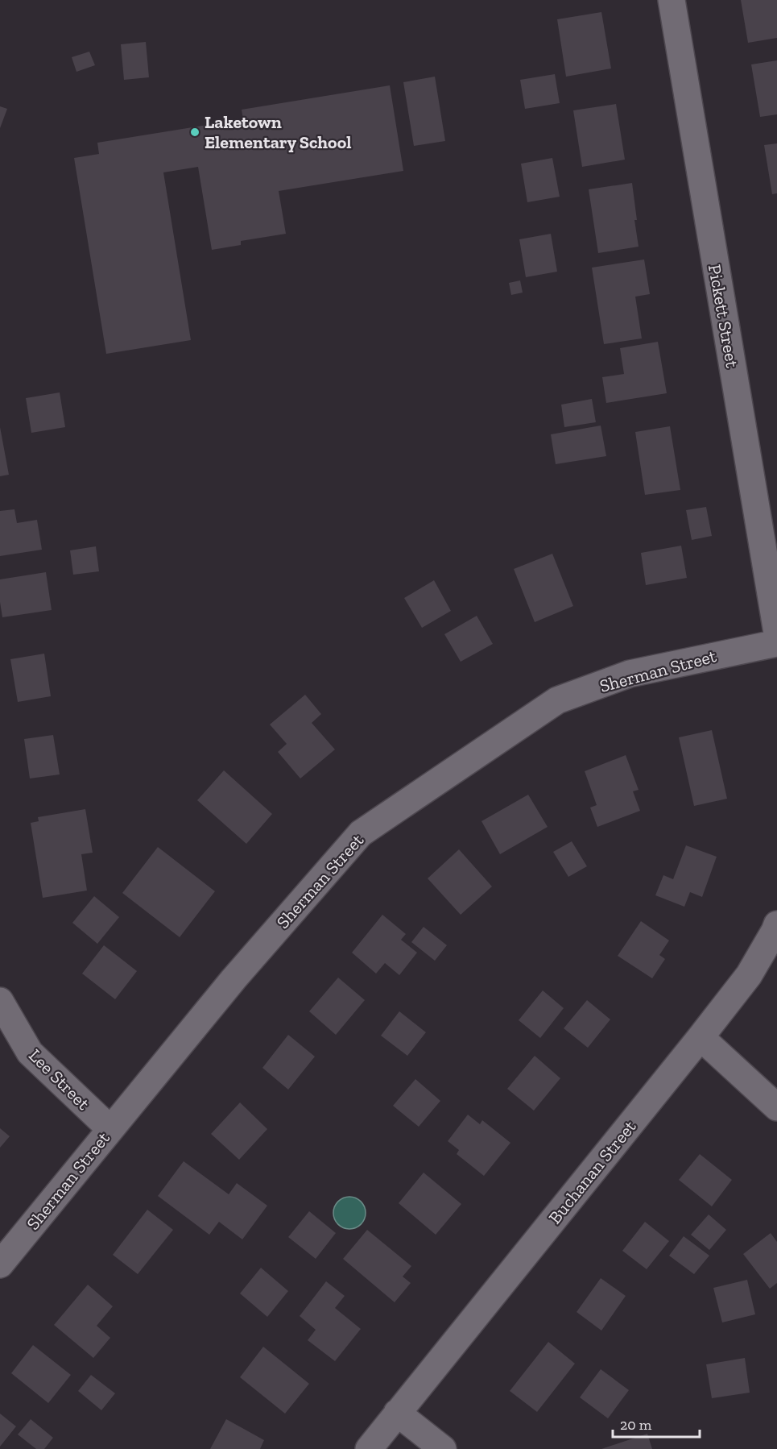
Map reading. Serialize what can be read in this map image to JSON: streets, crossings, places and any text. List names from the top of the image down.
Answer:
{
  "streets": {
    "street": [
      "Pickett Street",
      "Sherman Street",
      "Lee Street",
      "Buchanan Street"
    ]
  },
  "crossings": [
    ["Sherman Street", "Lee Street"]
  ],
  "places": ["Laketown Elementary School"],
  "scale_bar": "20 m"
}
